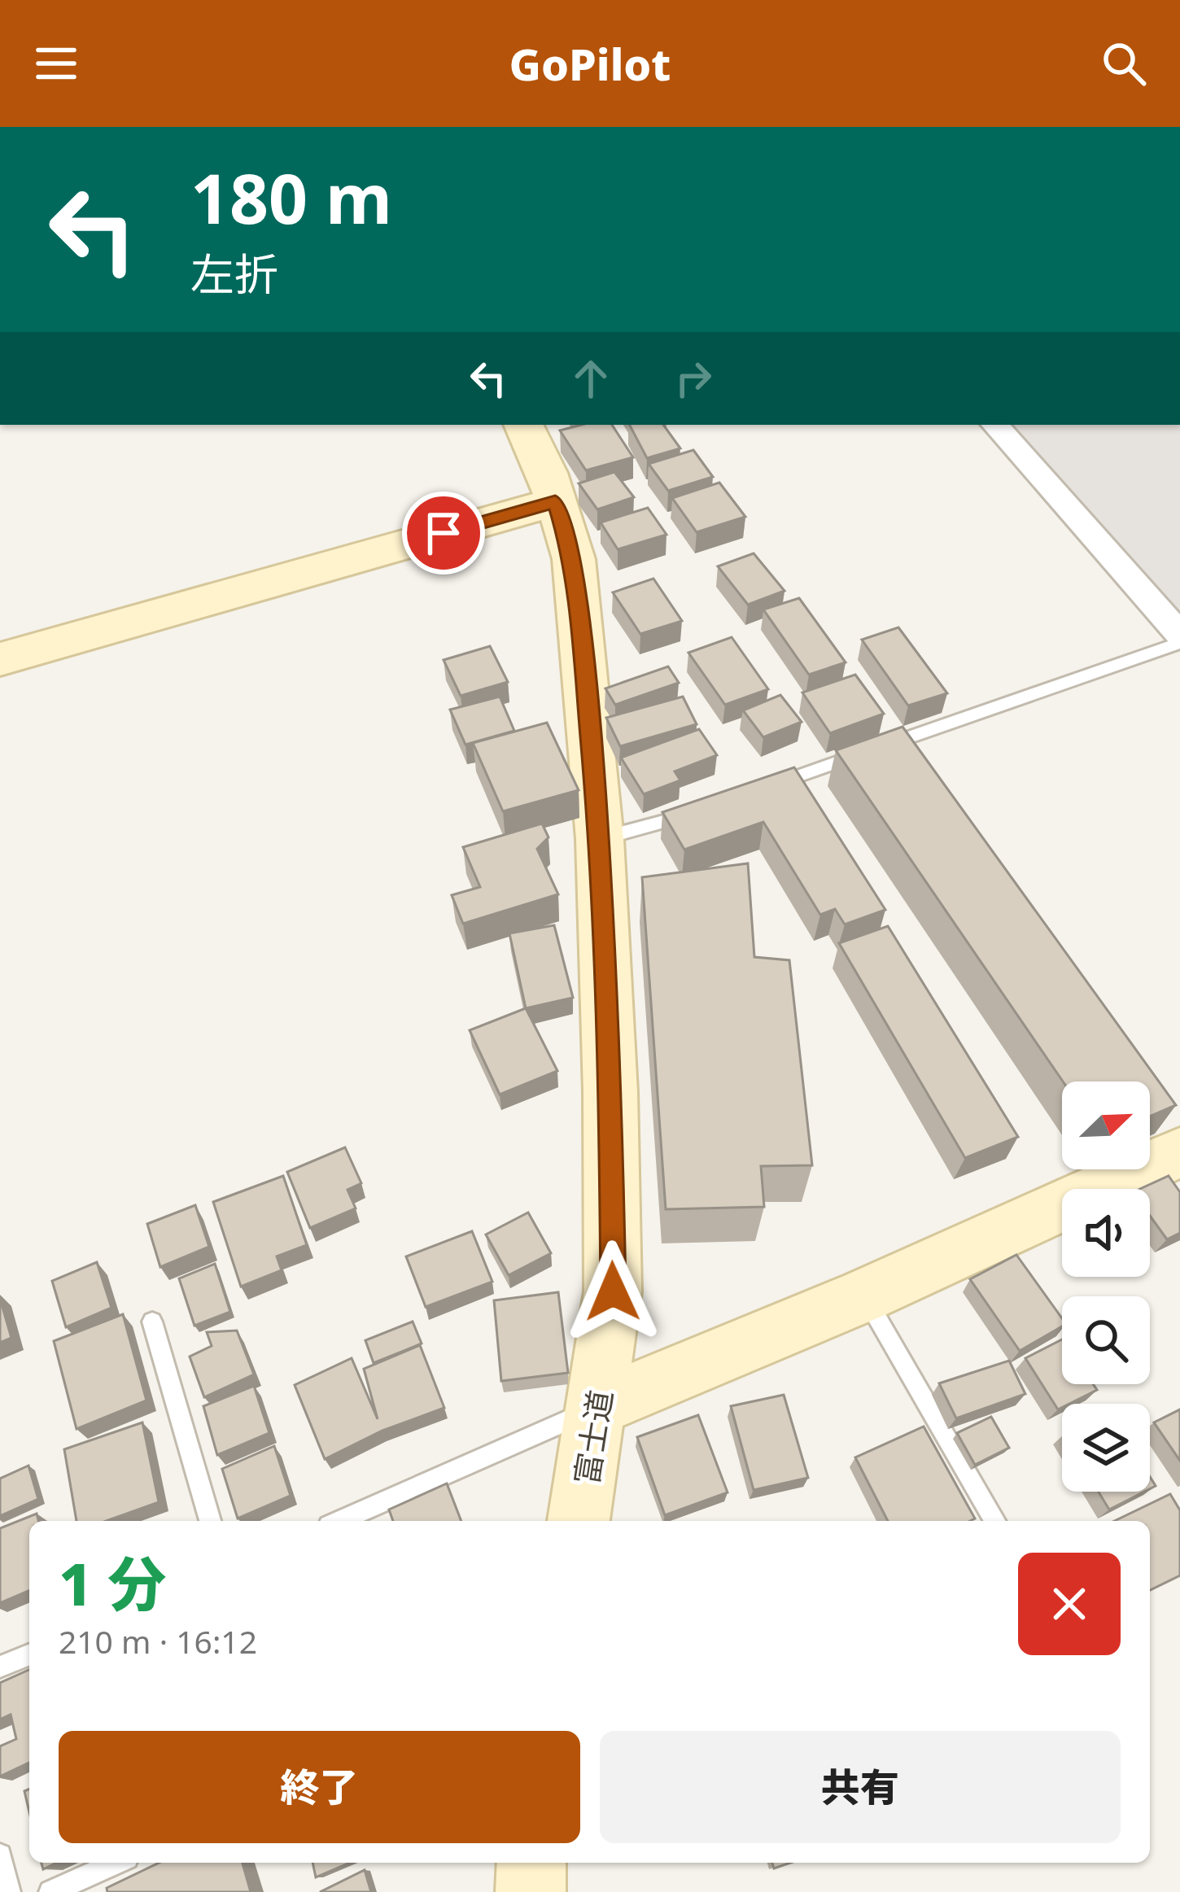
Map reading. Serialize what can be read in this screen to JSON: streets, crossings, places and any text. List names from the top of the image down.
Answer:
{
  "streets": {
    "street": ["富士道"]
  },
  "north": "top right",
  "page": {
    "header": "GoPilot",
    "turn": ["180 m", "左折"],
    "heading": ["1 分", "210 m · 16:12"],
    "buttons": ["終了", "共有"]
  }
}
